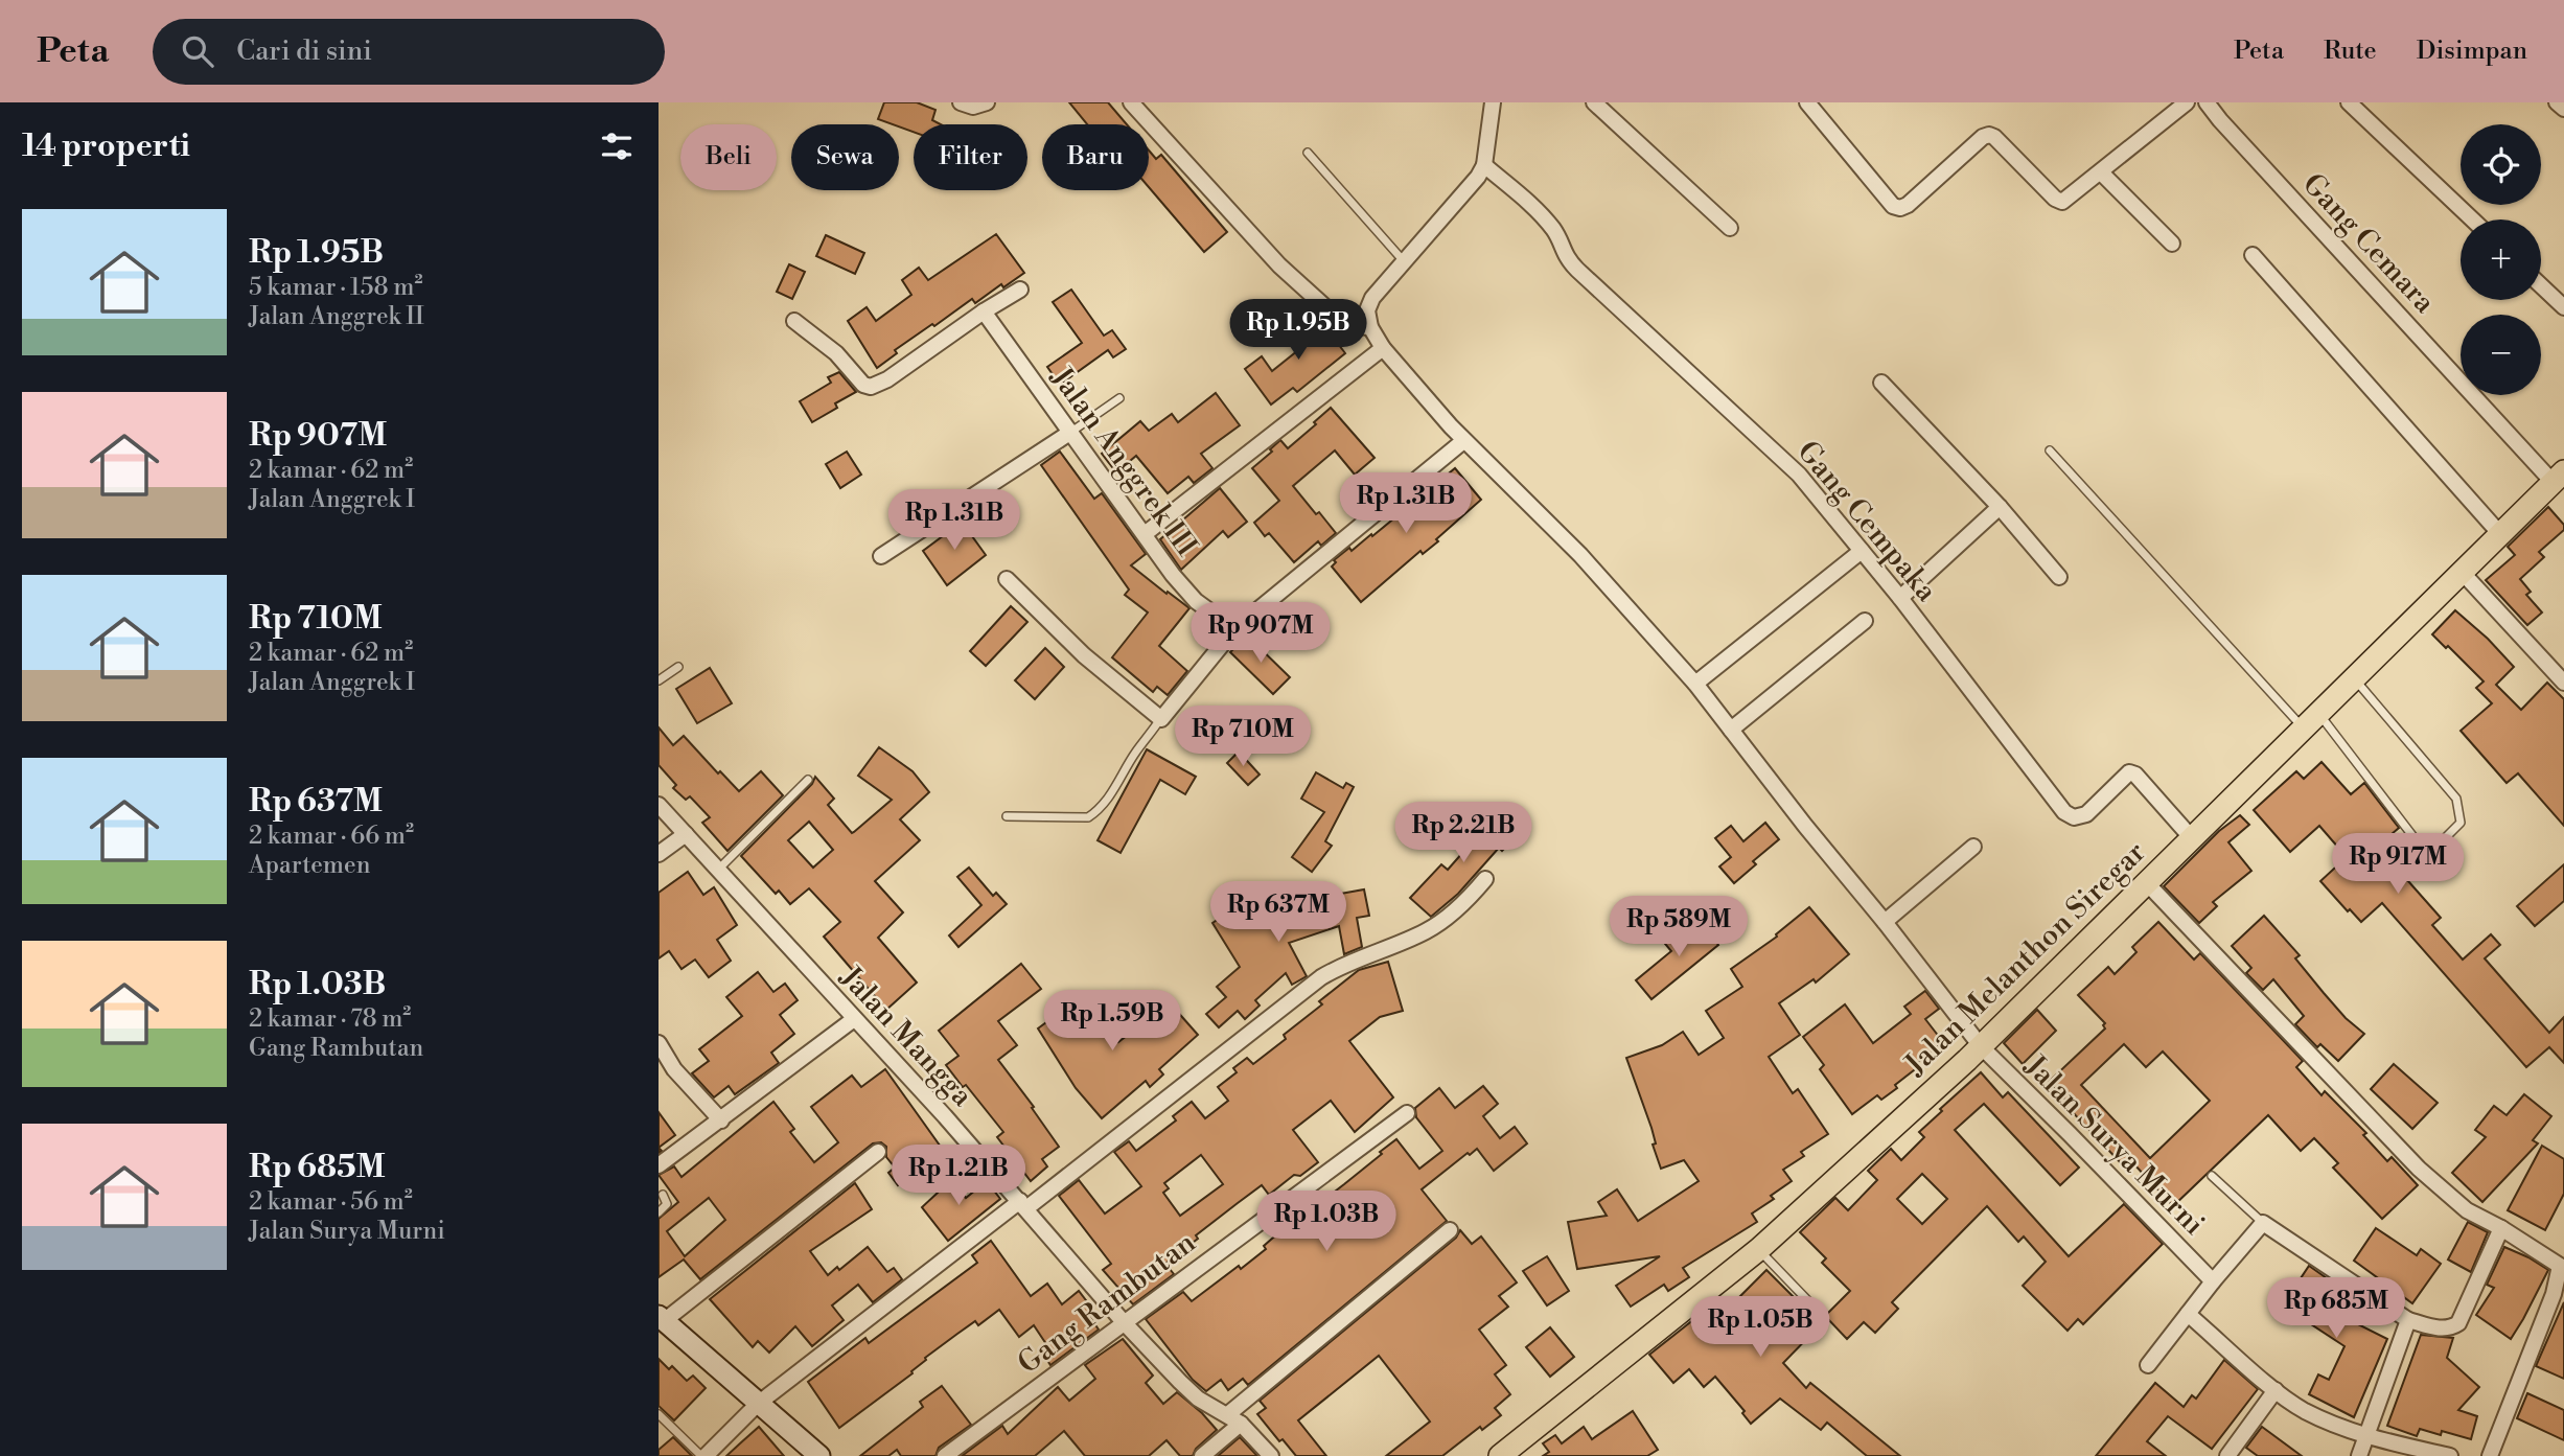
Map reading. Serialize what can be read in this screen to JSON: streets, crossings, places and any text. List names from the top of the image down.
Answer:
{
  "streets": {
    "main road": ["Jalan Melanthon Siregar"],
    "street": [
      "Gang Cemara",
      "Jalan Anggrek III",
      "Gang Cempaka",
      "Jalan Mangga",
      "Jalan Surya Murni",
      "Gang Rambutan"
    ]
  },
  "crossings": [
    ["Gang Cemara", "Jalan Melanthon Siregar"],
    ["Gang Cempaka", "Jalan Melanthon Siregar"],
    ["Jalan Melanthon Siregar", "Jalan Surya Murni"],
    ["Jalan Mangga", "Gang Rambutan"]
  ],
  "page": {
    "header": "Peta",
    "search": "Cari di sini",
    "nav": ["Peta", "Rute", "Disimpan"],
    "heading": "14 properti",
    "map_buttons": ["+", "−"],
    "chip": [
      "Beli",
      "Sewa",
      "Filter",
      "Baru"
    ],
    "list": [
      {
        "name": "Rp 1.95B",
        "note": "5 kamar · 158 m² · Jalan Anggrek II"
      },
      {
        "name": "Rp 907M",
        "note": "2 kamar · 62 m² · Jalan Anggrek I"
      },
      {
        "name": "Rp 710M",
        "note": "2 kamar · 62 m² · Jalan Anggrek I"
      },
      {
        "name": "Rp 637M",
        "note": "2 kamar · 66 m² · Apartemen"
      },
      {
        "name": "Rp 1.03B",
        "note": "2 kamar · 78 m² · Gang Rambutan"
      },
      {
        "name": "Rp 685M",
        "note": "2 kamar · 56 m² · Jalan Surya Murni"
      }
    ],
    "price": [
      "Rp 1.95B",
      "Rp 1.31B",
      "Rp 1.31B",
      "Rp 907M",
      "Rp 710M",
      "Rp 2.21B",
      "Rp 917M",
      "Rp 637M",
      "Rp 589M",
      "Rp 1.59B",
      "Rp 1.21B",
      "Rp 1.03B",
      "Rp 685M",
      "Rp 1.05B"
    ]
  }
}
